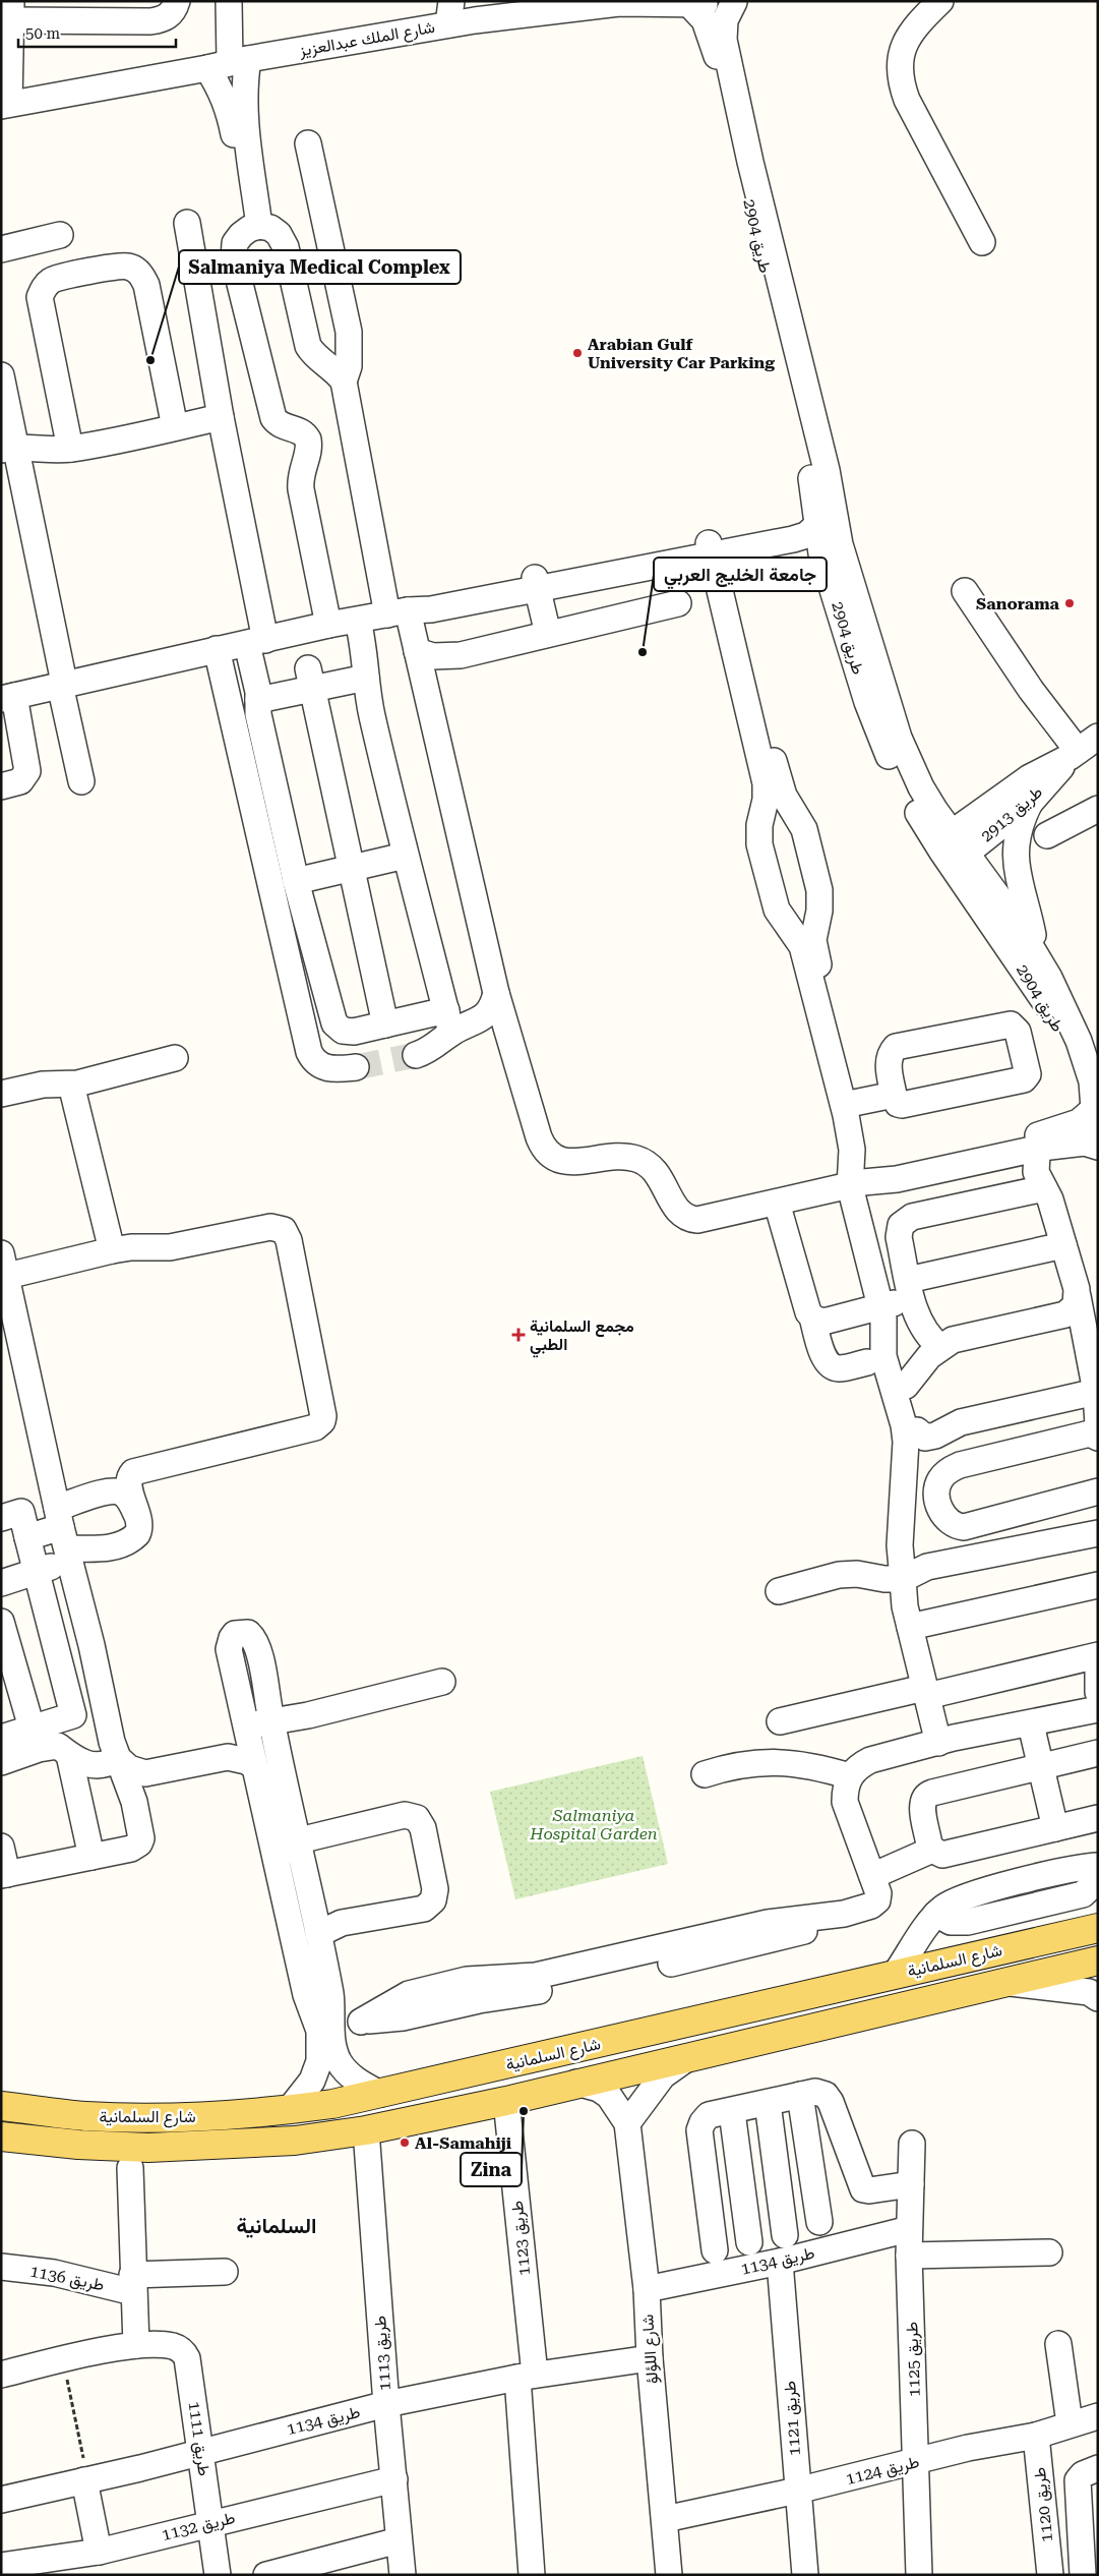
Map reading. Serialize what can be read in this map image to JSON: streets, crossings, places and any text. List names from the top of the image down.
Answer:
{
  "streets": {
    "main road": ["شارع السلمانية"],
    "street": [
      "شارع الملك عبدالعزيز",
      "طريق 2904",
      "طريق 2913",
      "طريق 1123",
      "طريق 1134",
      "طريق 1136",
      "شارع اللؤلؤ",
      "طريق 1113",
      "طريق 1125",
      "طريق 1121",
      "طريق 1111",
      "طريق 1124",
      "طريق 1120",
      "طريق 1132"
    ]
  },
  "crossings": [
    ["شارع الملك عبدالعزيز", "طريق 2904"],
    ["طريق 2904", "طريق 2913"],
    ["شارع السلمانية", "طريق 1123"],
    ["شارع السلمانية", "شارع اللؤلؤ"],
    ["شارع السلمانية", "طريق 1113"],
    ["طريق 1123", "طريق 1134"],
    ["طريق 1134", "شارع اللؤلؤ"],
    ["طريق 1134", "طريق 1113"],
    ["طريق 1134", "طريق 1125"],
    ["طريق 1134", "طريق 1121"],
    ["طريق 1134", "طريق 1111"],
    ["شارع اللؤلؤ", "طريق 1124"],
    ["طريق 1113", "طريق 1132"],
    ["طريق 1125", "طريق 1124"],
    ["طريق 1121", "طريق 1124"],
    ["طريق 1111", "طريق 1132"],
    ["طريق 1124", "طريق 1120"]
  ],
  "districts": ["السلمانية"],
  "parks": ["Salmaniya Hospital Garden"],
  "places": {
    "other": [
      "Arabian Gulf University Car Parking",
      "Salmaniya Medical Complex",
      "Sanorama",
      "جامعة الخليج العربي",
      "Zina",
      "Al-Samahiji"
    ],
    "health": ["مجمع السلمانية الطبي"]
  },
  "scale_bar": "50 m"
}
